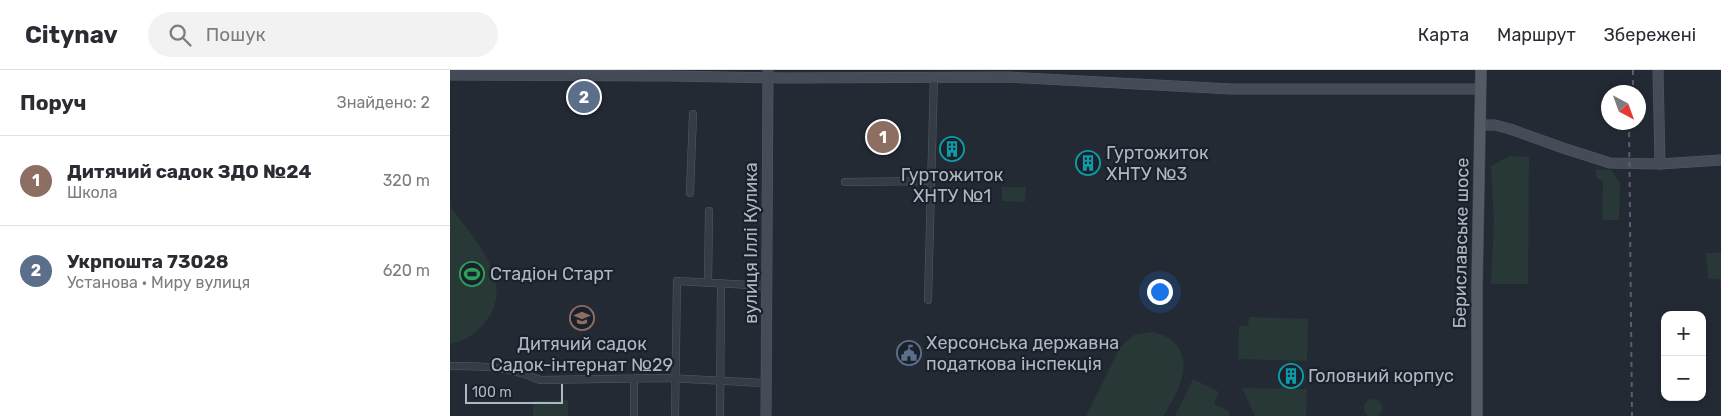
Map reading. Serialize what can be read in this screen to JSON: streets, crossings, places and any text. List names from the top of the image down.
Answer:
{
  "streets": {
    "main road": ["Бериславське шосе"],
    "street": ["вулиця Іллі Кулика"]
  },
  "places": {
    "building": ["Гуртожиток ХНТУ №1", "Гуртожиток ХНТУ №3", "Головний корпус"],
    "sports": ["Стадіон Старт"],
    "school or university": ["Дитячий садок Садок-інтернат №29"],
    "public building": ["Херсонська державна податкова інспекція"]
  },
  "scale_bar": "100 m",
  "north": "bottom right",
  "page": {
    "header": "Citynav",
    "search": "Пошук",
    "nav": ["Карта", "Маршрут", "Збережені"],
    "heading": ["Поруч", "Знайдено: 2"],
    "pins": ["2", "1"],
    "list": [
      {
        "mark": "1",
        "name": "Дитячий садок ЗДО №24",
        "note": "Школа",
        "value": "320 m"
      },
      {
        "mark": "2",
        "name": "Укрпошта 73028",
        "note": "Установа · Миру вулиця",
        "value": "620 m"
      }
    ],
    "map_buttons": ["+", "−"],
    "scale": "100 m"
  }
}
